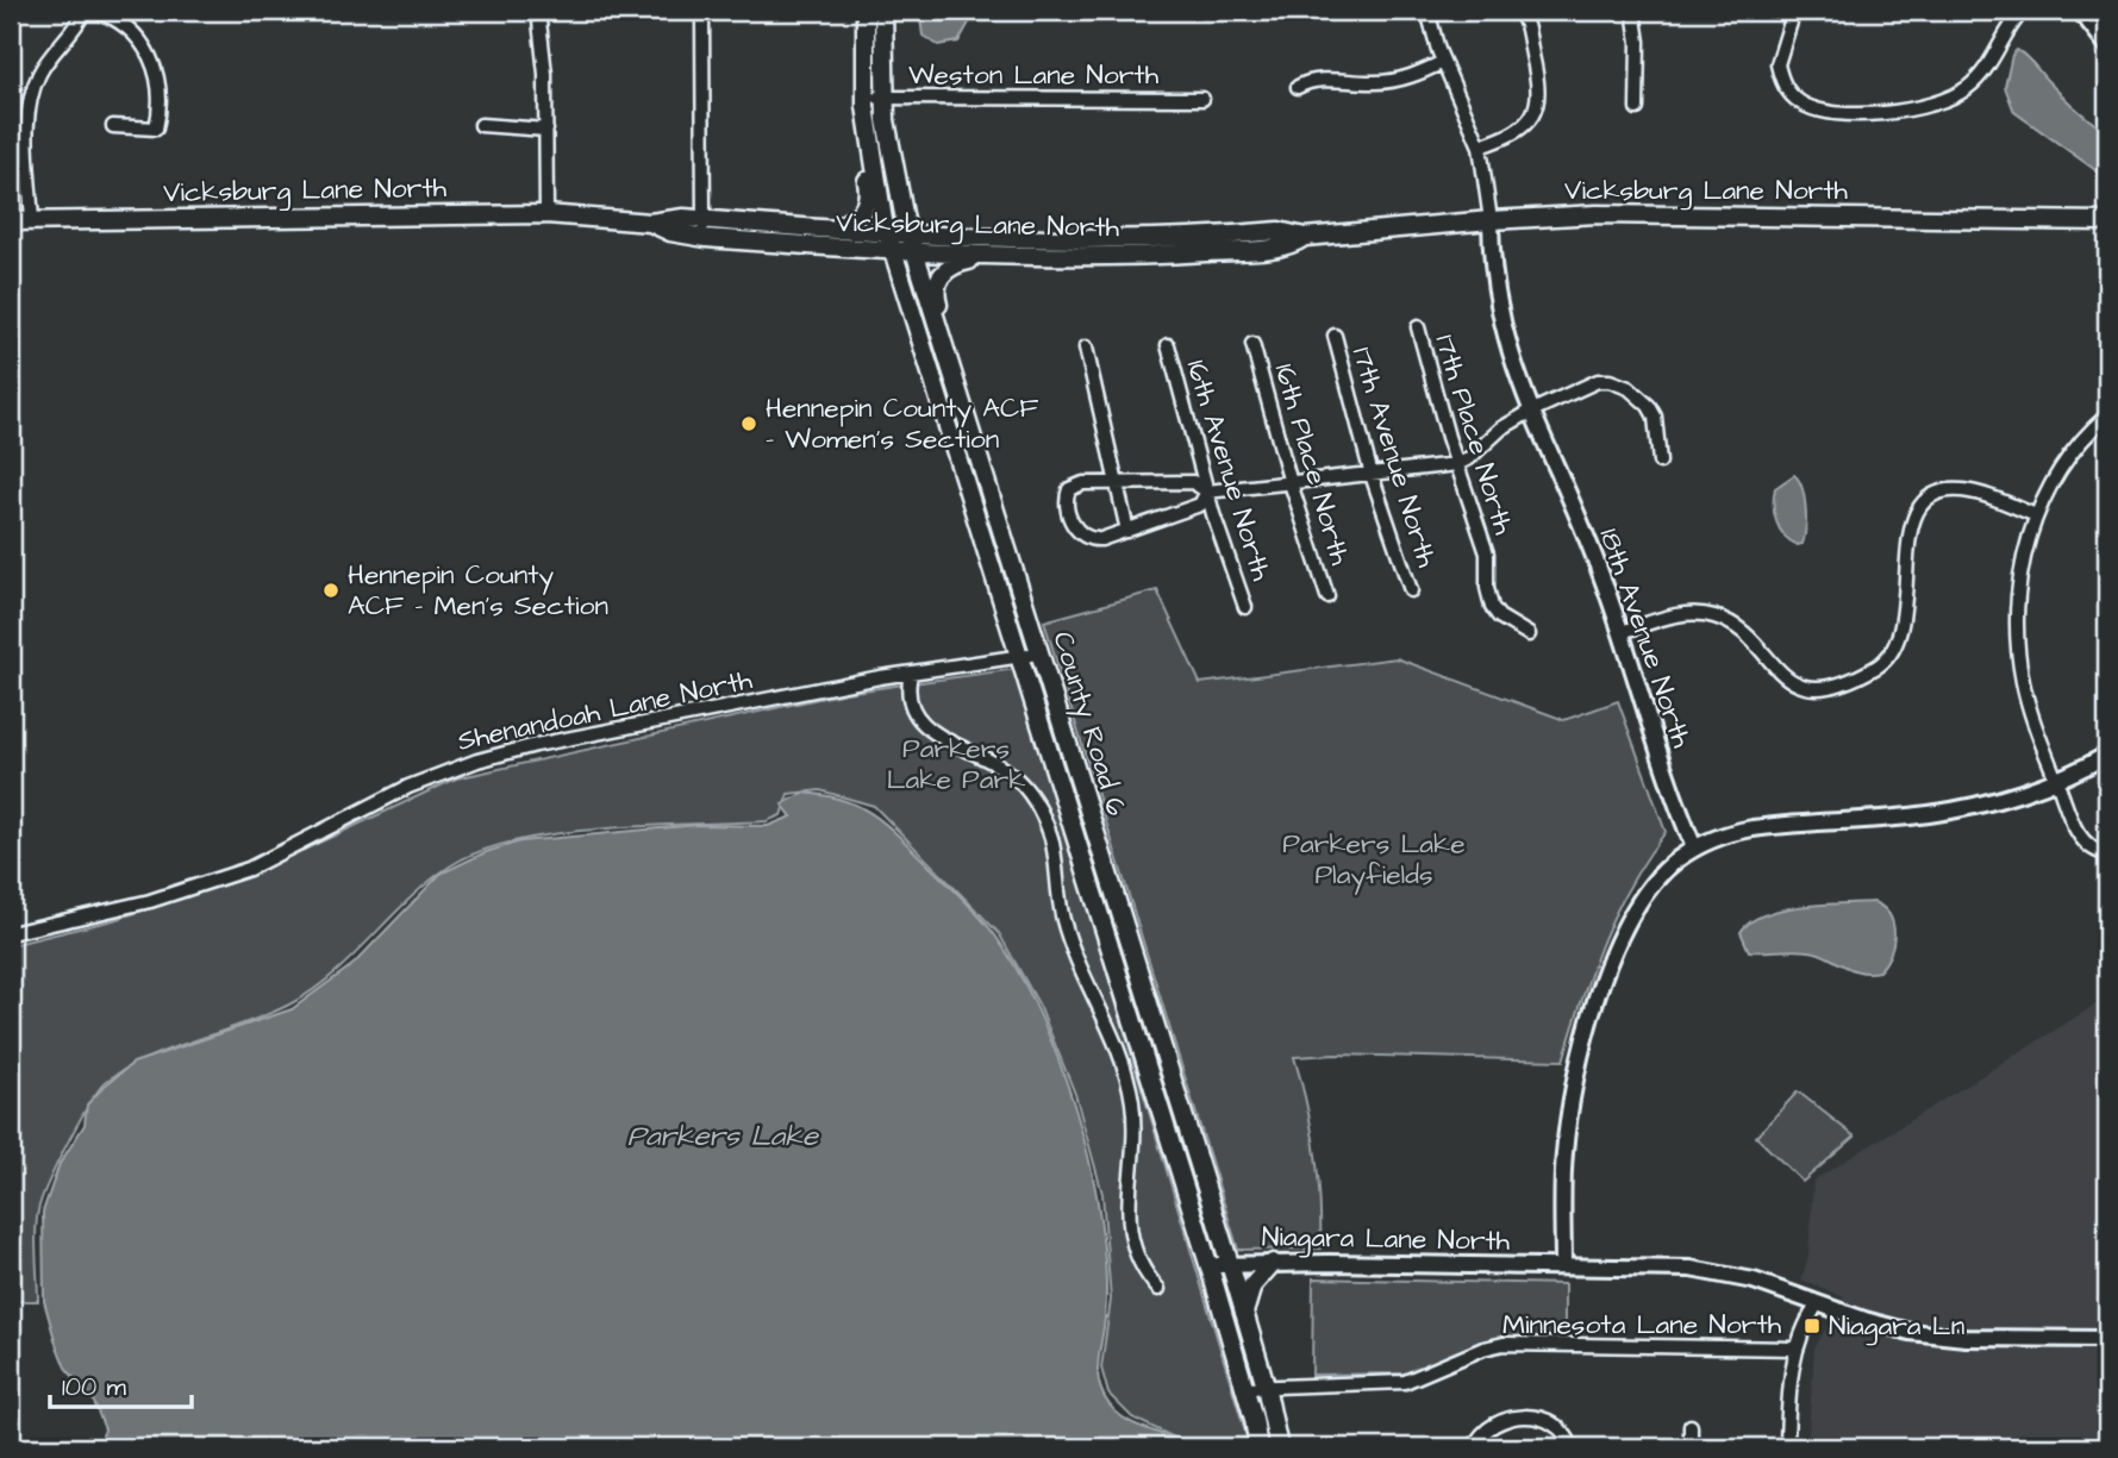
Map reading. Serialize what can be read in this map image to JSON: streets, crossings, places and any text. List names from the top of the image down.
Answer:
{
  "streets": {
    "main road": ["Vicksburg Lane North", "County Road 6"],
    "street": [
      "Weston Lane North",
      "17th Place North",
      "17th Avenue North",
      "16th Place North",
      "16th Avenue North",
      "18th Avenue North",
      "Shenandoah Lane North",
      "Niagara Lane North",
      "Minnesota Lane North"
    ]
  },
  "crossings": [
    ["Weston Lane North", "County Road 6"],
    ["Vicksburg Lane North", "18th Avenue North"],
    ["Vicksburg Lane North", "County Road 6"],
    ["Shenandoah Lane North", "County Road 6"],
    ["County Road 6", "Niagara Lane North"],
    ["County Road 6", "Minnesota Lane North"]
  ],
  "water": ["Parkers Lake"],
  "parks": ["Parkers Lake Park", "Parkers Lake Playfields"],
  "places": {
    "other": ["Hennepin County ACF - Women's Section", "Hennepin County ACF - Men's Section"],
    "transit": ["Niagara Ln"]
  },
  "scale_bar": "100 m"
}
